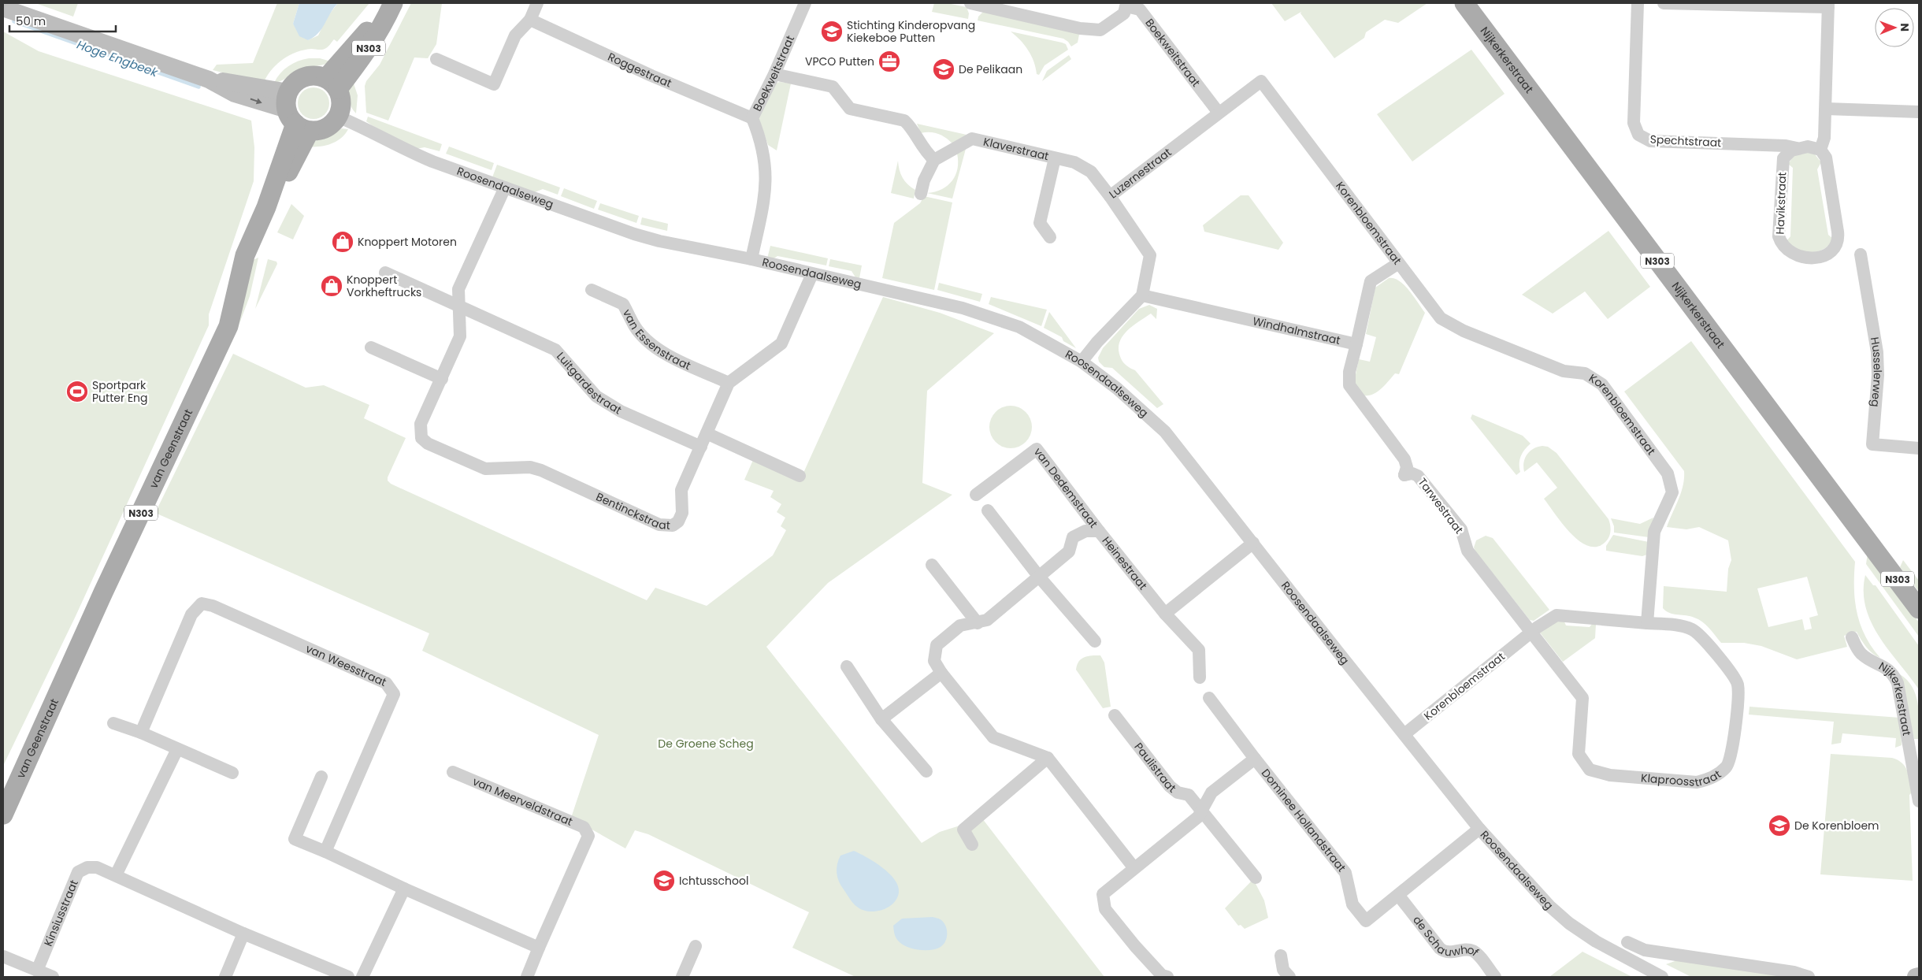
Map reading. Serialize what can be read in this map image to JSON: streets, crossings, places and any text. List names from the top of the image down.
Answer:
{
  "streets": {
    "main road": ["N303", "Nijkerkerstraat", "van Geenstraat"],
    "street": [
      "Boekweitstraat",
      "Roggestraat",
      "Spechtstraat",
      "Klaverstraat",
      "Luzernestraat",
      "Roosendaalseweg",
      "Havikstraat",
      "Korenbloemstraat",
      "Windhalmstraat",
      "van Essenstraat",
      "Husselerweg",
      "Luitgardestraat",
      "van Dedemstraat",
      "Tarwestraat",
      "Bentinckstraat",
      "Heinestraat",
      "van Weesstraat",
      "Paulistraat",
      "Klaproosstraat",
      "van Meerveldstraat",
      "Dominee Hollandstraat",
      "Kinsiusstraat",
      "de Schauwhof"
    ]
  },
  "crossings": [
    ["N303", "Roosendaalseweg"],
    ["N303", "van Geenstraat"],
    ["Boekweitstraat", "Roggestraat"],
    ["Boekweitstraat", "Luzernestraat"],
    ["Boekweitstraat", "Roosendaalseweg"],
    ["Boekweitstraat", "Korenbloemstraat"],
    ["Spechtstraat", "Havikstraat"],
    ["Klaverstraat", "Luzernestraat"],
    ["Luzernestraat", "Korenbloemstraat"],
    ["Luzernestraat", "Windhalmstraat"],
    ["Roosendaalseweg", "Korenbloemstraat"],
    ["Roosendaalseweg", "van Geenstraat"],
    ["Roosendaalseweg", "Bentinckstraat"],
    ["Roosendaalseweg", "Dominee Hollandstraat"],
    ["Korenbloemstraat", "Tarwestraat"],
    ["Korenbloemstraat", "Klaproosstraat"],
    ["Windhalmstraat", "Tarwestraat"],
    ["van Essenstraat", "Bentinckstraat"],
    ["Luitgardestraat", "Bentinckstraat"],
    ["van Dedemstraat", "Heinestraat"],
    ["Tarwestraat", "Klaproosstraat"],
    ["Paulistraat", "Dominee Hollandstraat"],
    ["Dominee Hollandstraat", "de Schauwhof"]
  ],
  "water": ["Hoge Engbeek"],
  "parks": ["De Groene Scheg"],
  "places": {
    "school or university": [
      "Stichting Kinderopvang Kiekeboe Putten",
      "De Pelikaan",
      "De Korenbloem",
      "Ichtusschool"
    ],
    "office": ["VPCO Putten"],
    "shop": ["Knoppert Motoren", "Knoppert Vorkheftrucks"],
    "sports": ["Sportpark Putter Eng"]
  },
  "scale_bar": "50 m",
  "north": "right"
}
